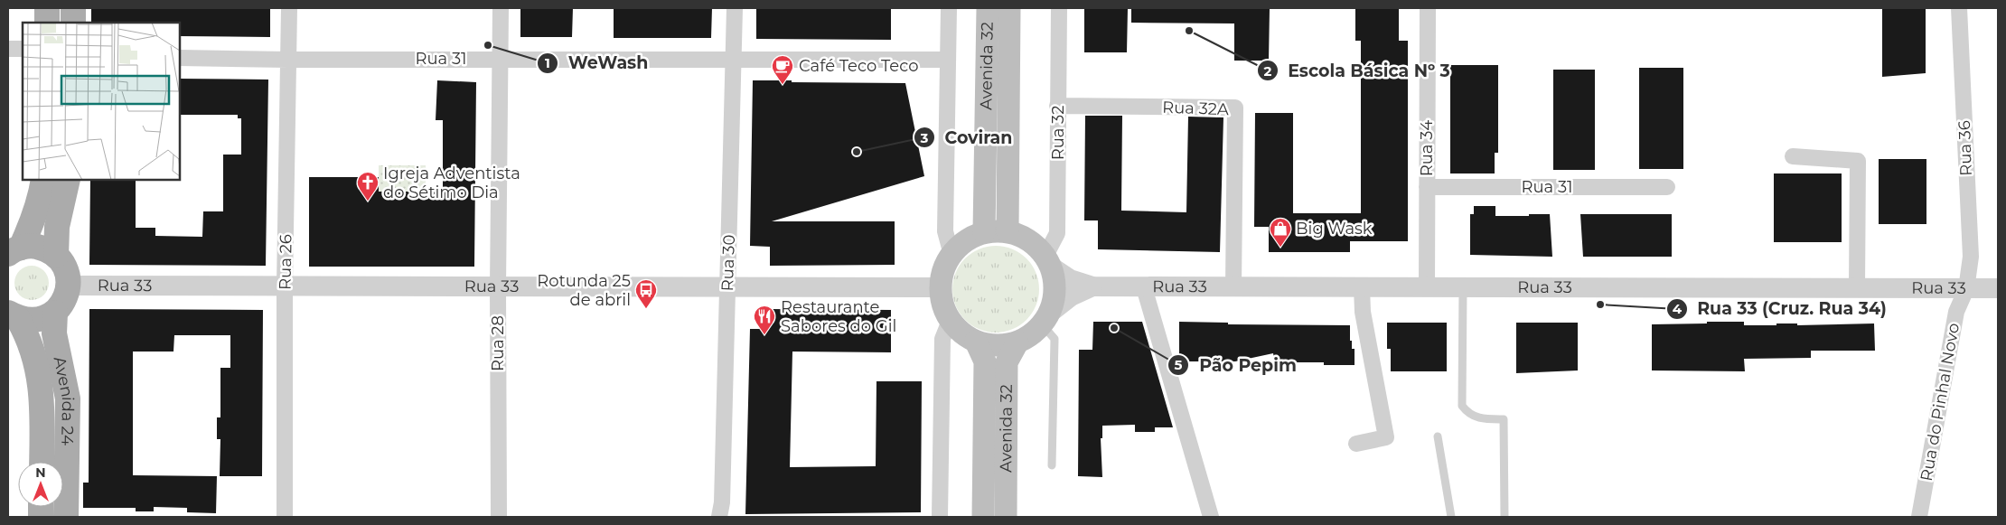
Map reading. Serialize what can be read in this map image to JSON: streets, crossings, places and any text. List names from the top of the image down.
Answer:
{
  "streets": {
    "main road": ["Avenida 32", "Avenida 24"],
    "street": [
      "Rua 31",
      "Rua 32A",
      "Rua 32",
      "Rua 34",
      "Rua 36",
      "Rua 26",
      "Rua 30",
      "Rua 33",
      "Rua 28",
      "Rua do Pinhal Novo"
    ]
  },
  "crossings": [
    ["Rua 31", "Rua 34"],
    ["Rua 31", "Rua 26"],
    ["Rua 31", "Rua 30"],
    ["Rua 31", "Rua 28"],
    ["Avenida 32", "Rua 32"],
    ["Avenida 32", "Rua 33"],
    ["Rua 32A", "Rua 32"],
    ["Rua 32A", "Rua 33"],
    ["Rua 32", "Rua 33"],
    ["Rua 34", "Rua 33"],
    ["Rua 36", "Rua 33"],
    ["Rua 36", "Rua do Pinhal Novo"],
    ["Rua 26", "Rua 33"],
    ["Rua 30", "Rua 33"],
    ["Rua 33", "Rua 28"],
    ["Rua 33", "Avenida 24"],
    ["Rua 33", "Rua do Pinhal Novo"]
  ],
  "places": {
    "other": [
      "Escola Básica Nº 3",
      "WeWash",
      "Coviran",
      "Rua 33 (Cruz. Rua 34)",
      "Pão Pepim"
    ],
    "cafe": ["Café Teco Teco"],
    "church": ["Igreja Adventista do Sétimo Dia"],
    "shop": ["Big Wask"],
    "bus stop": ["Rotunda 25 de abril"],
    "restaurant": ["Restaurante Sabores do Gil"]
  },
  "north": "top"
}
